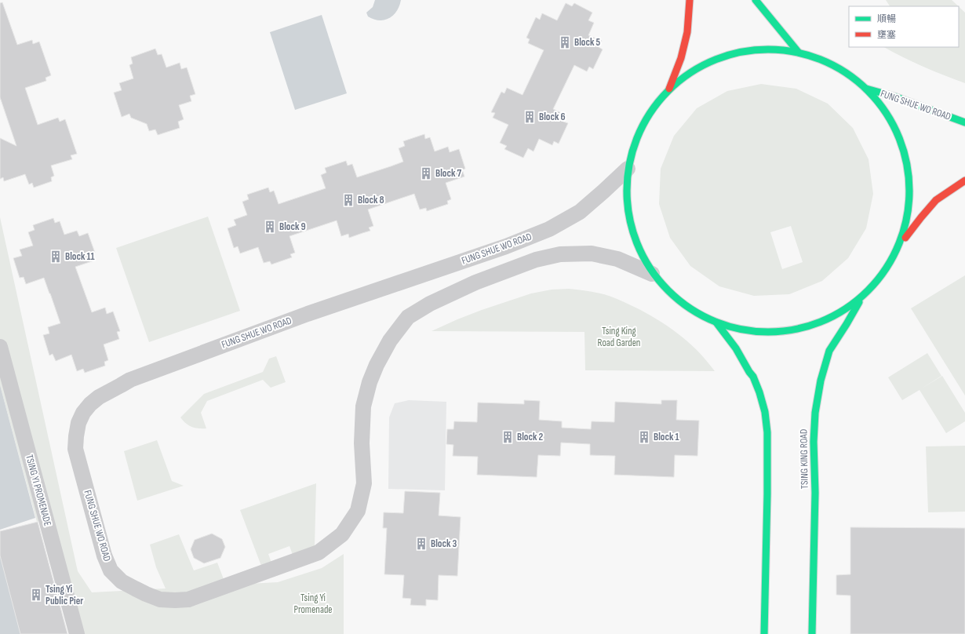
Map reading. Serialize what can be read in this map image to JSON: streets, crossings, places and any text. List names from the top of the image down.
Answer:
{
  "streets": {
    "main road": ["FUNG SHUE WO ROAD", "TSING KING ROAD"],
    "street": ["TSING YI PROMENADE"]
  },
  "parks": ["Tsing King Road Garden", "Tsing Yi Promenade"],
  "places": {
    "building": [
      "Block 5",
      "Block 6",
      "Block 7",
      "Block 8",
      "Block 9",
      "Block 11",
      "Block 2",
      "Block 1",
      "Block 3",
      "Tsing Yi Public Pier"
    ]
  },
  "legend": ["順暢", "壅塞"]
}
